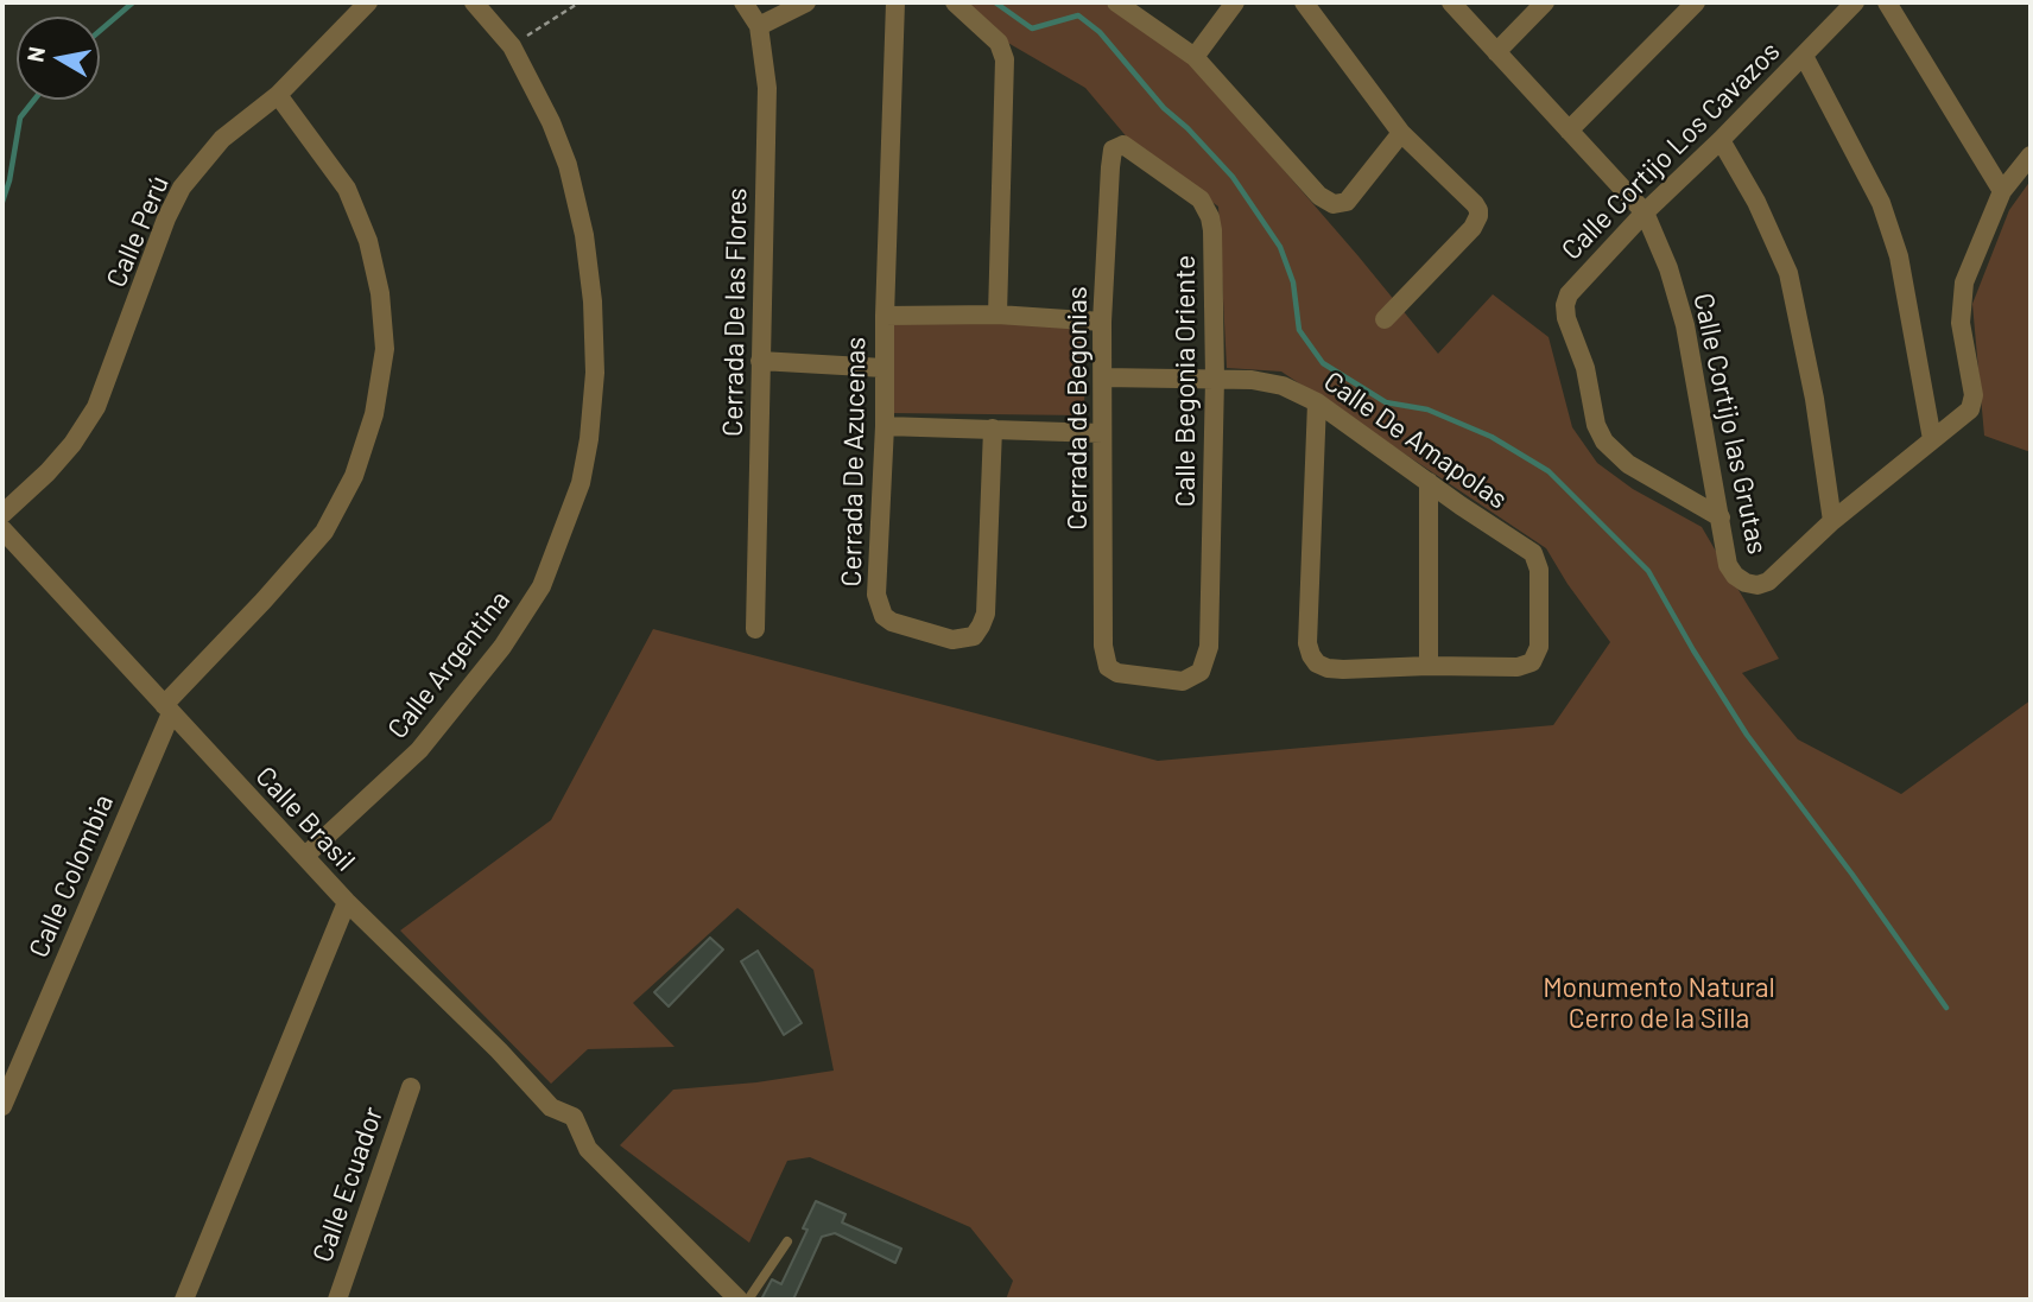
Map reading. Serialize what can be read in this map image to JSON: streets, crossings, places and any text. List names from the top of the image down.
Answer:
{
  "streets": {
    "street": [
      "Calle Cortijo Los Cavazos",
      "Calle Perú",
      "Cerrada De las Flores",
      "Calle Begonia Oriente",
      "Cerrada de Begonias",
      "Calle Cortijo las Grutas",
      "Calle De Amapolas",
      "Cerrada De Azucenas",
      "Calle Argentina",
      "Calle Brasil",
      "Calle Colombia",
      "Calle Ecuador"
    ]
  },
  "crossings": [
    ["Calle Cortijo Los Cavazos", "Calle Cortijo las Grutas"],
    ["Calle Begonia Oriente", "Cerrada de Begonias"],
    ["Calle Begonia Oriente", "Calle De Amapolas"],
    ["Cerrada de Begonias", "Calle De Amapolas"],
    ["Calle Argentina", "Calle Brasil"],
    ["Calle Brasil", "Calle Colombia"]
  ],
  "parks": ["Monumento Natural Cerro de la Silla"],
  "north": "left"
}
